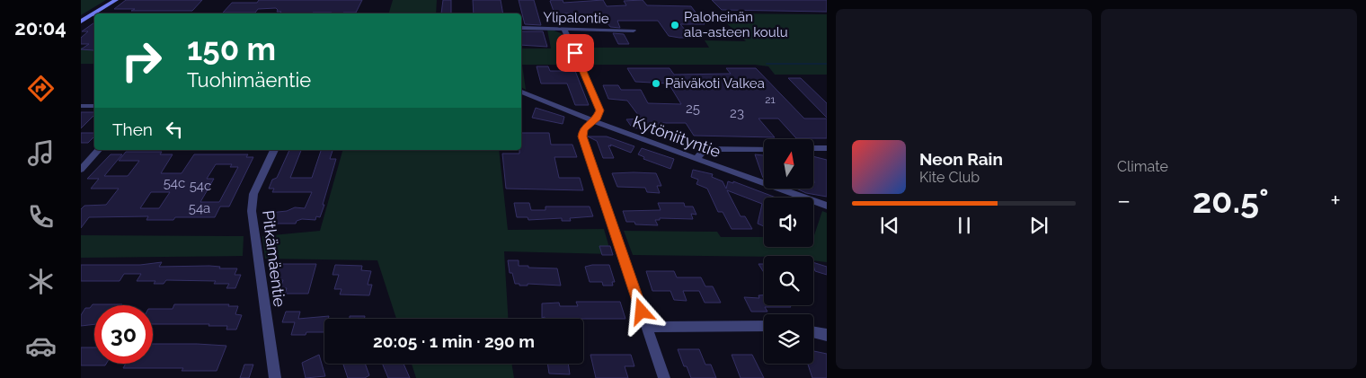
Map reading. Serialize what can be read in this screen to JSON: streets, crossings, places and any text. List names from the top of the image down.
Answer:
{
  "streets": {
    "street": ["Ylipalontie", "Kytöniityntie", "Pitkämäentie"]
  },
  "places": ["Paloheinän ala-asteen koulu", "Päiväkoti Valkea"],
  "house_numbers": [
    "21",
    "25",
    "23",
    "54c",
    "54c",
    "54a"
  ],
  "north": "top",
  "page": {
    "tabs": "20:04",
    "tile": "Climate",
    "turn": ["150 m", "Tuohimäentie"],
    "then": "Then",
    "song": ["Neon Rain", "Kite Club"],
    "heat": ["−", "20.5°", "+"],
    "limit": "30",
    "trip": "20:05 · 1 min · 290 m"
  }
}
